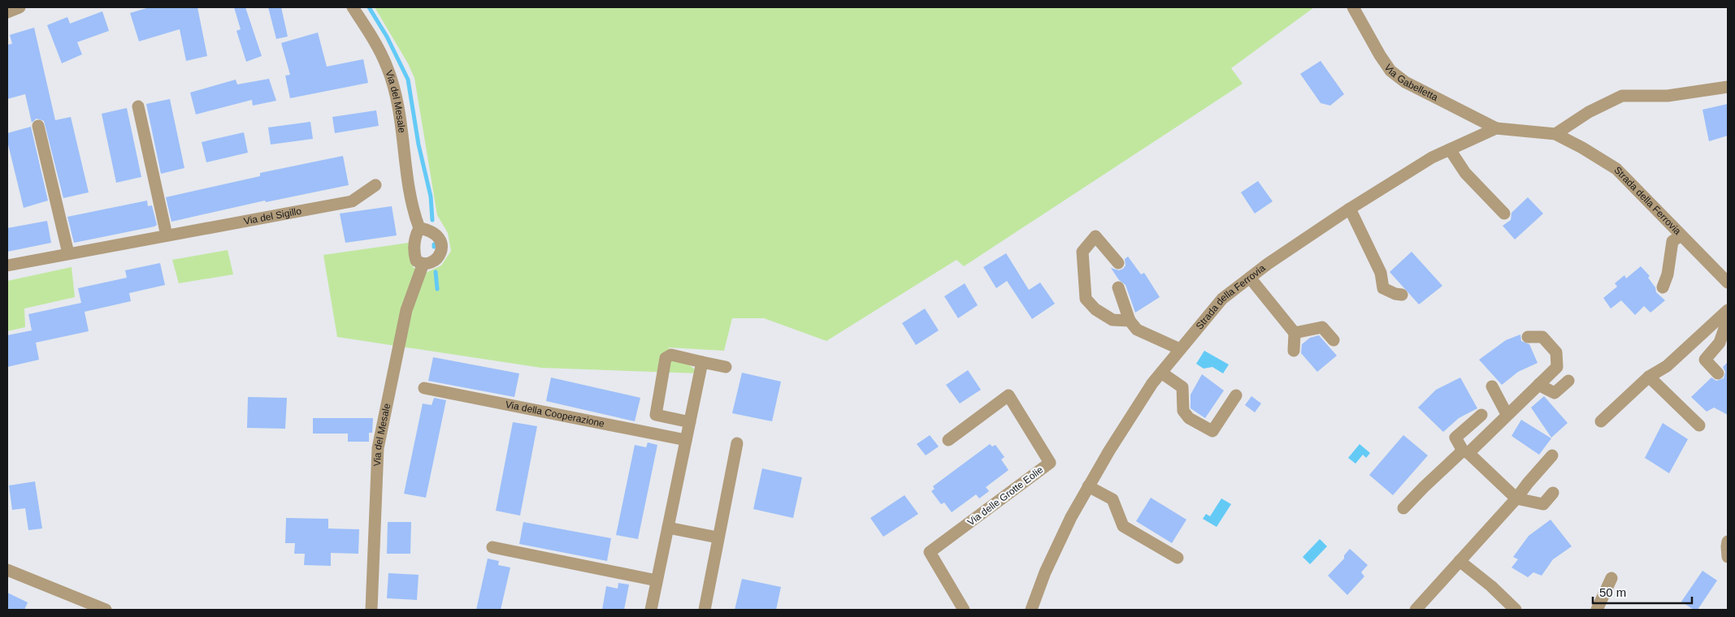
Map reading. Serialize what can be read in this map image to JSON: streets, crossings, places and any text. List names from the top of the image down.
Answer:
{
  "streets": {
    "street": [
      "Via Gabelletta",
      "Via del Mesale",
      "Strada della Ferrovia",
      "Via del Sigillo",
      "Via della Cooperazione",
      "Via delle Grotte Eolie"
    ]
  },
  "crossings": [
    ["Via Gabelletta", "Strada della Ferrovia"]
  ],
  "scale_bar": "50 m"
}
